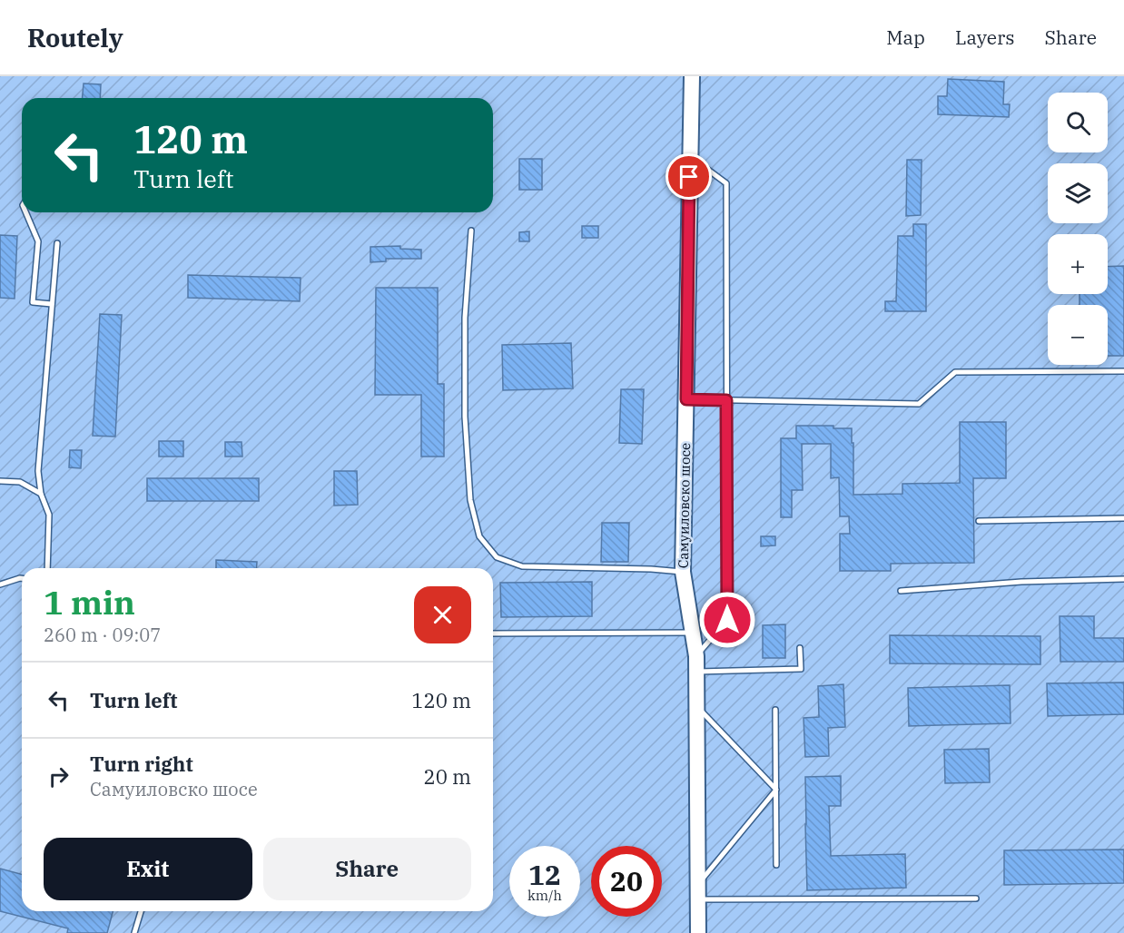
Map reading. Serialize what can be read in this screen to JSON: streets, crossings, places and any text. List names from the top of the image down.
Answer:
{
  "streets": {
    "street": ["Самуиловско шосе"]
  },
  "page": {
    "header": "Routely",
    "nav": ["Map", "Layers", "Share"],
    "map_buttons": ["+", "−"],
    "turn": ["120 m", "Turn left"],
    "heading": ["1 min", "260 m · 09:07"],
    "list": [
      {
        "name": "Turn left",
        "value": "120 m"
      },
      {
        "name": "Turn right",
        "note": "Самуиловско шосе",
        "value": "20 m"
      }
    ],
    "buttons": ["Exit", "Share"],
    "speed": "12 km/h",
    "limit": "20"
  }
}
